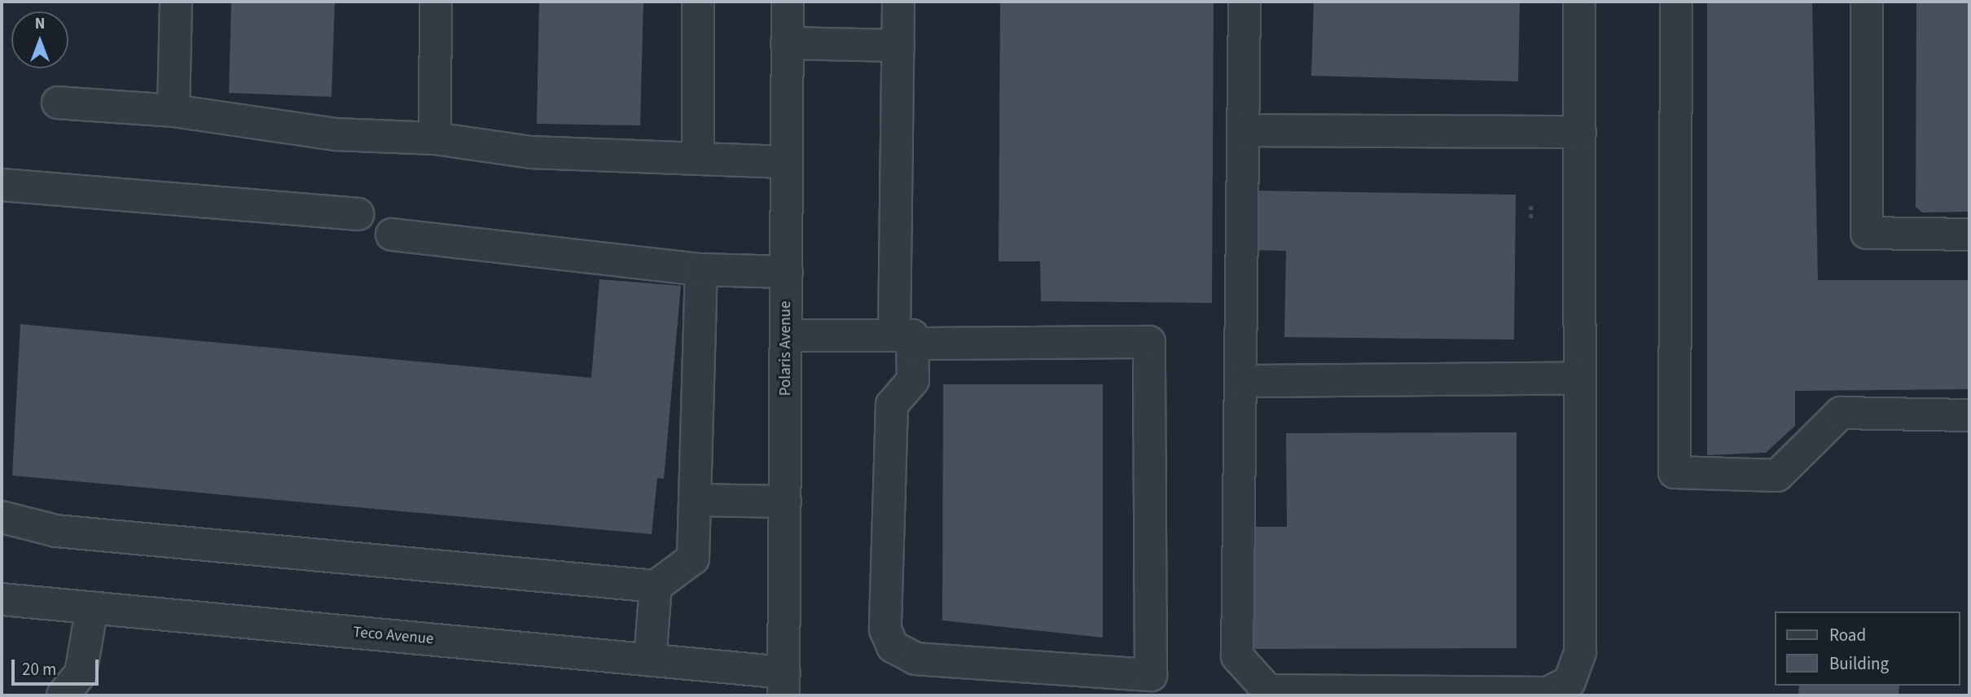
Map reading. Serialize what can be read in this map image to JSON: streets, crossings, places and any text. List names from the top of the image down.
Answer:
{
  "streets": {
    "street": ["Polaris Avenue", "Teco Avenue"]
  },
  "crossings": [
    ["Polaris Avenue", "Teco Avenue"]
  ],
  "legend": ["Road", "Building"],
  "scale_bar": "20 m",
  "north": "top"
}
